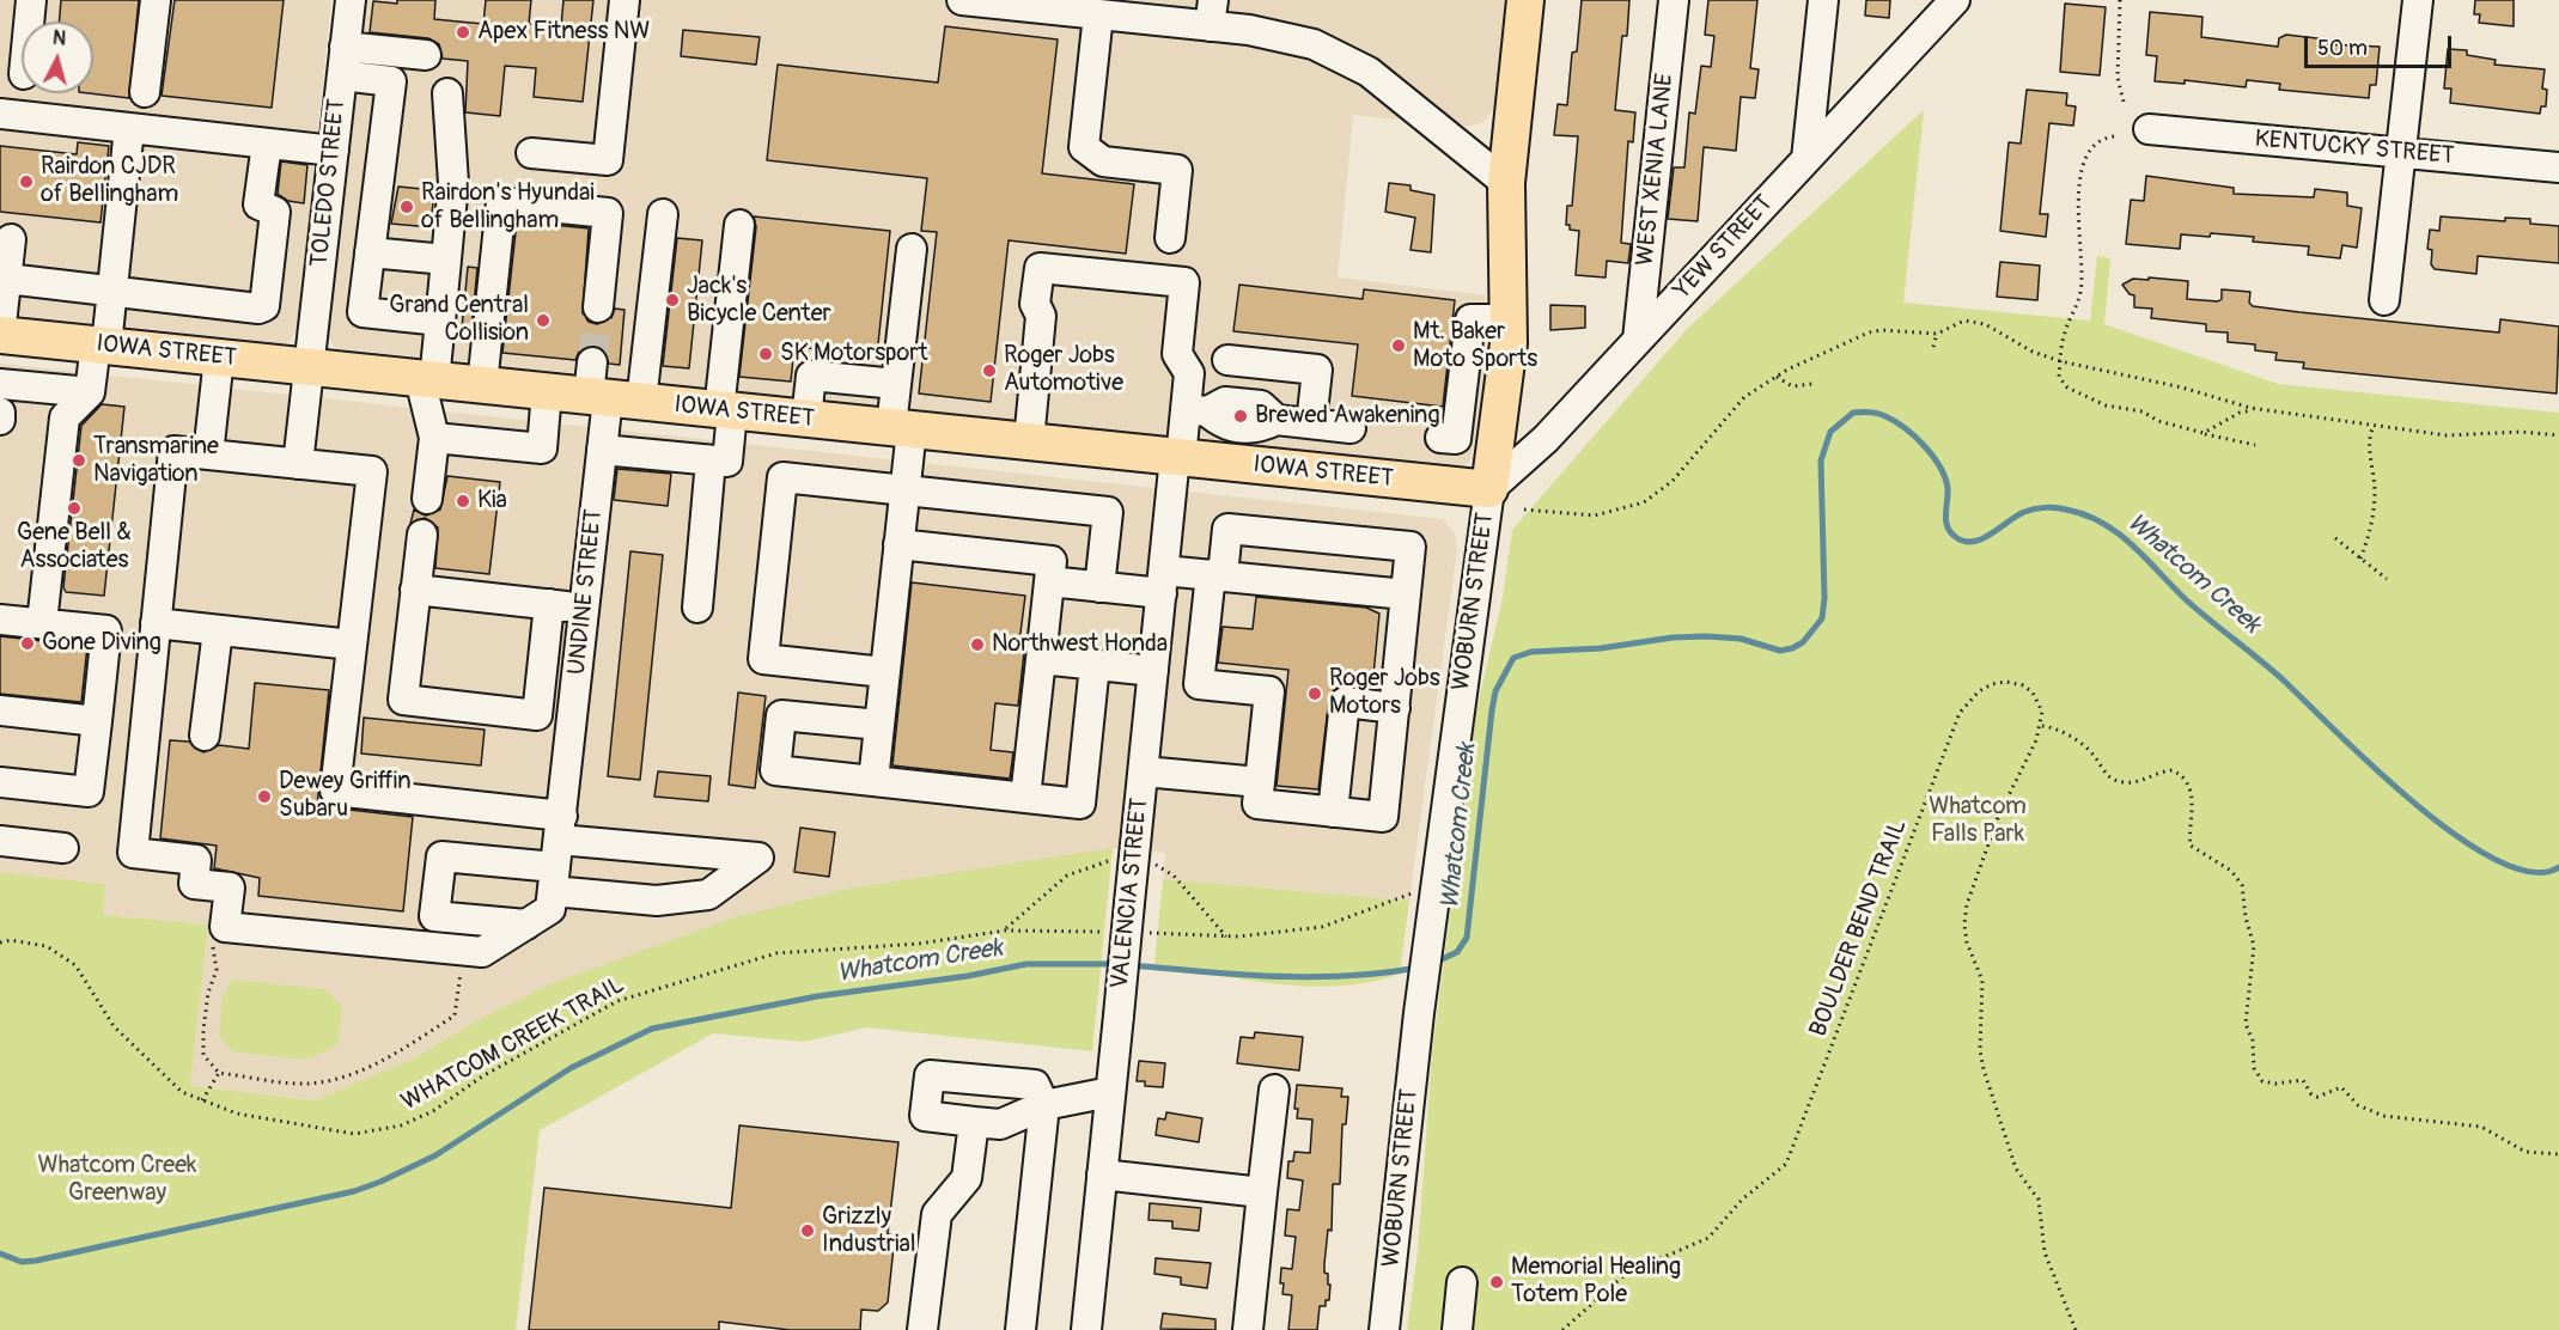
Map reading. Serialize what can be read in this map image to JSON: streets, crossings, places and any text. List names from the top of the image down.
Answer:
{
  "streets": {
    "main road": ["IOWA STREET", "WOBURN STREET"],
    "street": [
      "KENTUCKY STREET",
      "WEST XENIA LANE",
      "TOLEDO STREET",
      "YEW STREET",
      "UNDINE STREET",
      "VALENCIA STREET"
    ],
    "path": ["BOULDER BEND TRAIL", "WHATCOM CREEK TRAIL"]
  },
  "crossings": [
    ["WEST XENIA LANE", "YEW STREET"],
    ["TOLEDO STREET", "IOWA STREET"],
    ["YEW STREET", "IOWA STREET"],
    ["YEW STREET", "WOBURN STREET"],
    ["IOWA STREET", "UNDINE STREET"],
    ["IOWA STREET", "WOBURN STREET"],
    ["IOWA STREET", "VALENCIA STREET"]
  ],
  "water": ["Whatcom Creek"],
  "parks": ["Whatcom Falls Park", "Whatcom Creek Greenway"],
  "places": [
    "Apex Fitness NW",
    "Rairdon CJDR of Bellingham",
    "Rairdon's Hyundai of Bellingham",
    "Jack's Bicycle Center",
    "Grand Central Collision",
    "Mt. Baker Moto Sports",
    "SK Motorsport",
    "Roger Jobs Automotive",
    "Brewed Awakening",
    "Transmarine Navigation",
    "Kia",
    "Gene Bell & Associates",
    "Gone Diving",
    "Northwest Honda",
    "Roger Jobs Motors",
    "Dewey Griffin Subaru",
    "Grizzly Industrial",
    "Memorial Healing Totem Pole"
  ],
  "scale_bar": "50 m",
  "north": "top"
}
